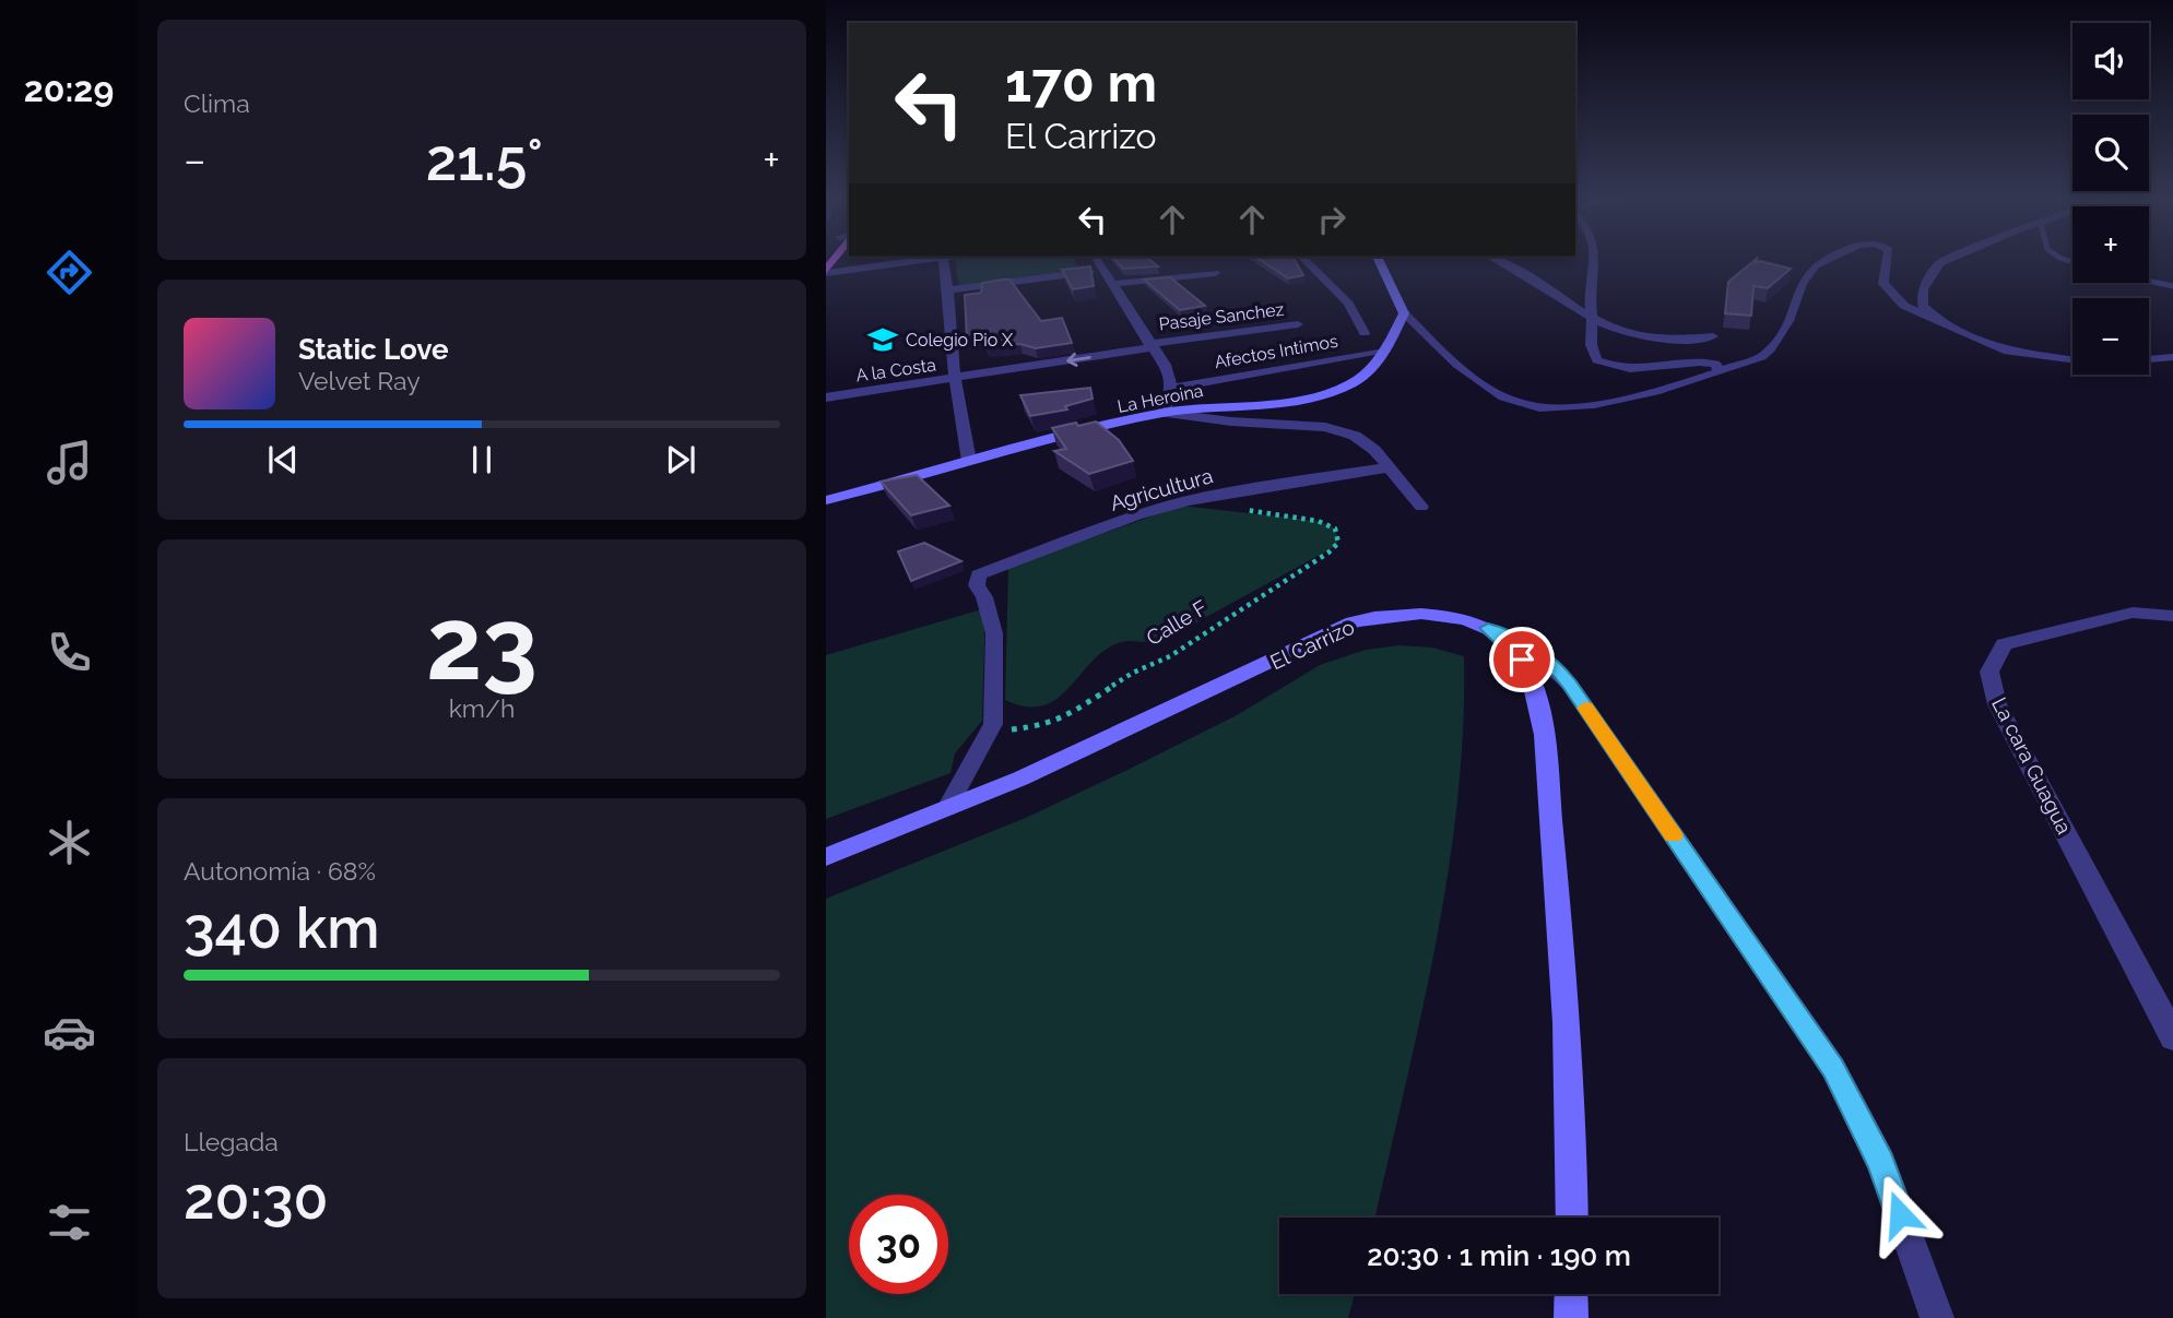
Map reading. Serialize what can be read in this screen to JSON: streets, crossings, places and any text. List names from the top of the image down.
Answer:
{
  "streets": {
    "street": [
      "Pasaje Sanchez",
      "Afectos Intimos",
      "A la Costa",
      "La Heroina",
      "Agricultura",
      "El Carrizo",
      "La cara Guagua"
    ],
    "path": ["Calle F"]
  },
  "crossings": [
    ["Pasaje Sanchez", "A la Costa"],
    ["Afectos Intimos", "La Heroina"],
    ["Agricultura", "Calle F"]
  ],
  "places": {
    "school or university": ["Colegio Pio X"]
  },
  "page": {
    "tabs": "20:29",
    "tile": [
      "Clima",
      ["23", "km/h"],
      ["Autonomía · 68%", "340 km"],
      ["Llegada", "20:30"]
    ],
    "map_buttons": ["+", "−"],
    "turn": ["170 m", "El Carrizo"],
    "heat": ["−", "21.5°", "+"],
    "song": ["Static Love", "Velvet Ray"],
    "limit": "30",
    "trip": "20:30 · 1 min · 190 m"
  }
}
